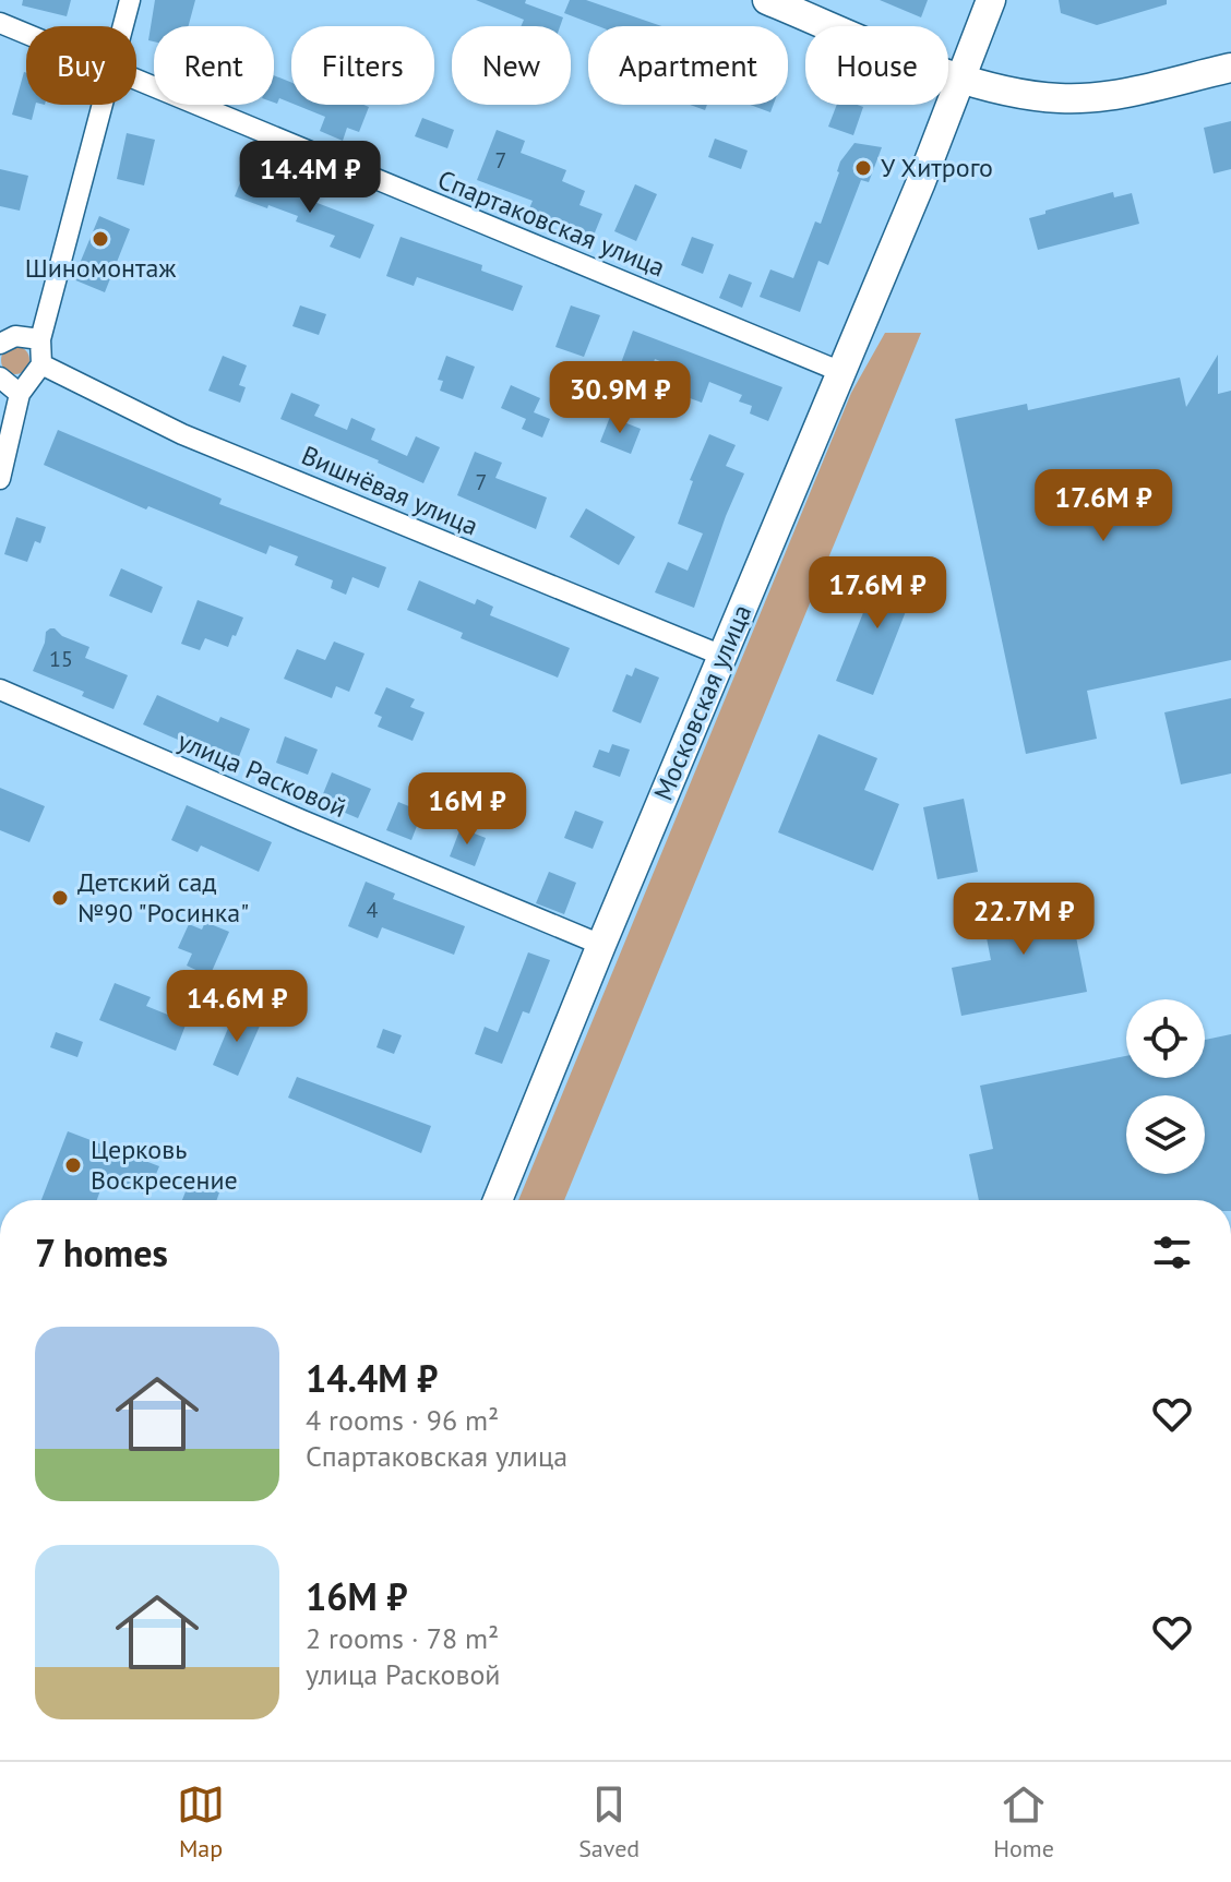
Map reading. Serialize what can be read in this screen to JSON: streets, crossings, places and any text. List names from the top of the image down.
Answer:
{
  "streets": {
    "main road": ["Московская улица"],
    "street": ["Спартаковская улица", "Вишнёвая улица", "улица Расковой"]
  },
  "crossings": [
    ["Спартаковская улица", "Московская улица"],
    ["Вишнёвая улица", "Московская улица"],
    ["Московская улица", "улица Расковой"]
  ],
  "places": [
    "У Хитрого",
    "Шиномонтаж",
    "Детский сад №90 \"Росинка\"",
    "Церковь Воскресение"
  ],
  "house_numbers": [
    "7",
    "7",
    "15",
    "4"
  ],
  "page": {
    "chip": [
      "Buy",
      "Rent",
      "Filters",
      "New",
      "Apartment",
      "House"
    ],
    "price": [
      "14.4M ₽",
      "30.9M ₽",
      "17.6M ₽",
      "17.6M ₽",
      "16M ₽",
      "22.7M ₽",
      "14.6M ₽"
    ],
    "heading": "7 homes",
    "list": [
      {
        "name": "14.4M ₽",
        "note": "4 rooms · 96 m² · Спартаковская улица"
      },
      {
        "name": "16M ₽",
        "note": "2 rooms · 78 m² · улица Расковой"
      }
    ],
    "tabs": ["Map", "Saved", "Home"]
  }
}
